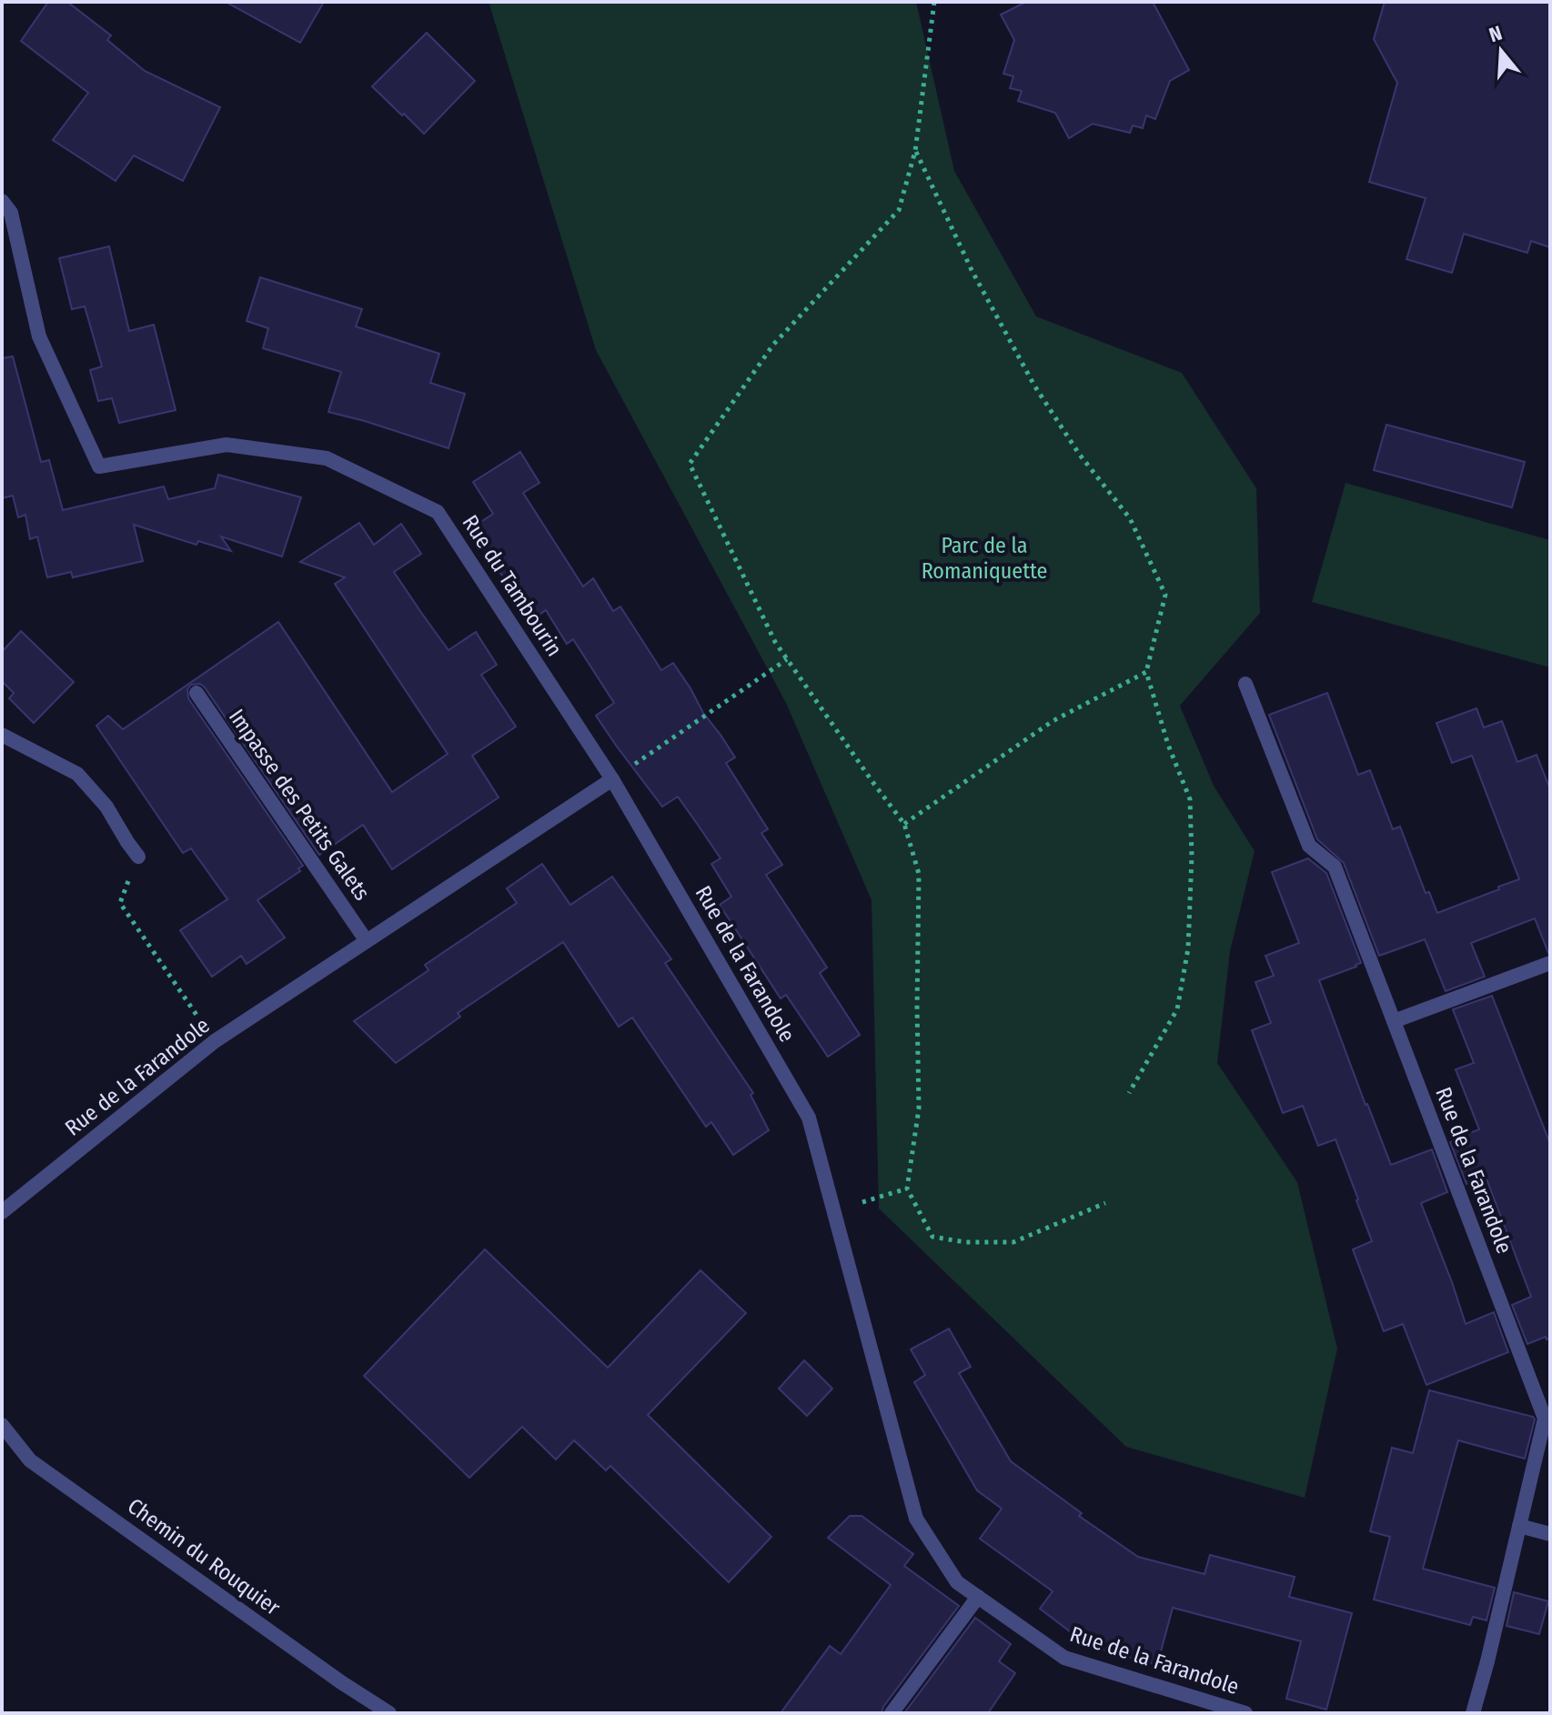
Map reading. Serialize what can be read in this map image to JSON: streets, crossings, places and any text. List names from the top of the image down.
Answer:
{
  "streets": {
    "street": [
      "Rue du Tambourin",
      "Impasse des Petits Galets",
      "Rue de la Farandole",
      "Chemin du Rouquier"
    ]
  },
  "crossings": [
    ["Rue du Tambourin", "Rue de la Farandole"],
    ["Impasse des Petits Galets", "Rue de la Farandole"]
  ],
  "parks": ["Parc de la Romaniquette"],
  "north": "top"
}
